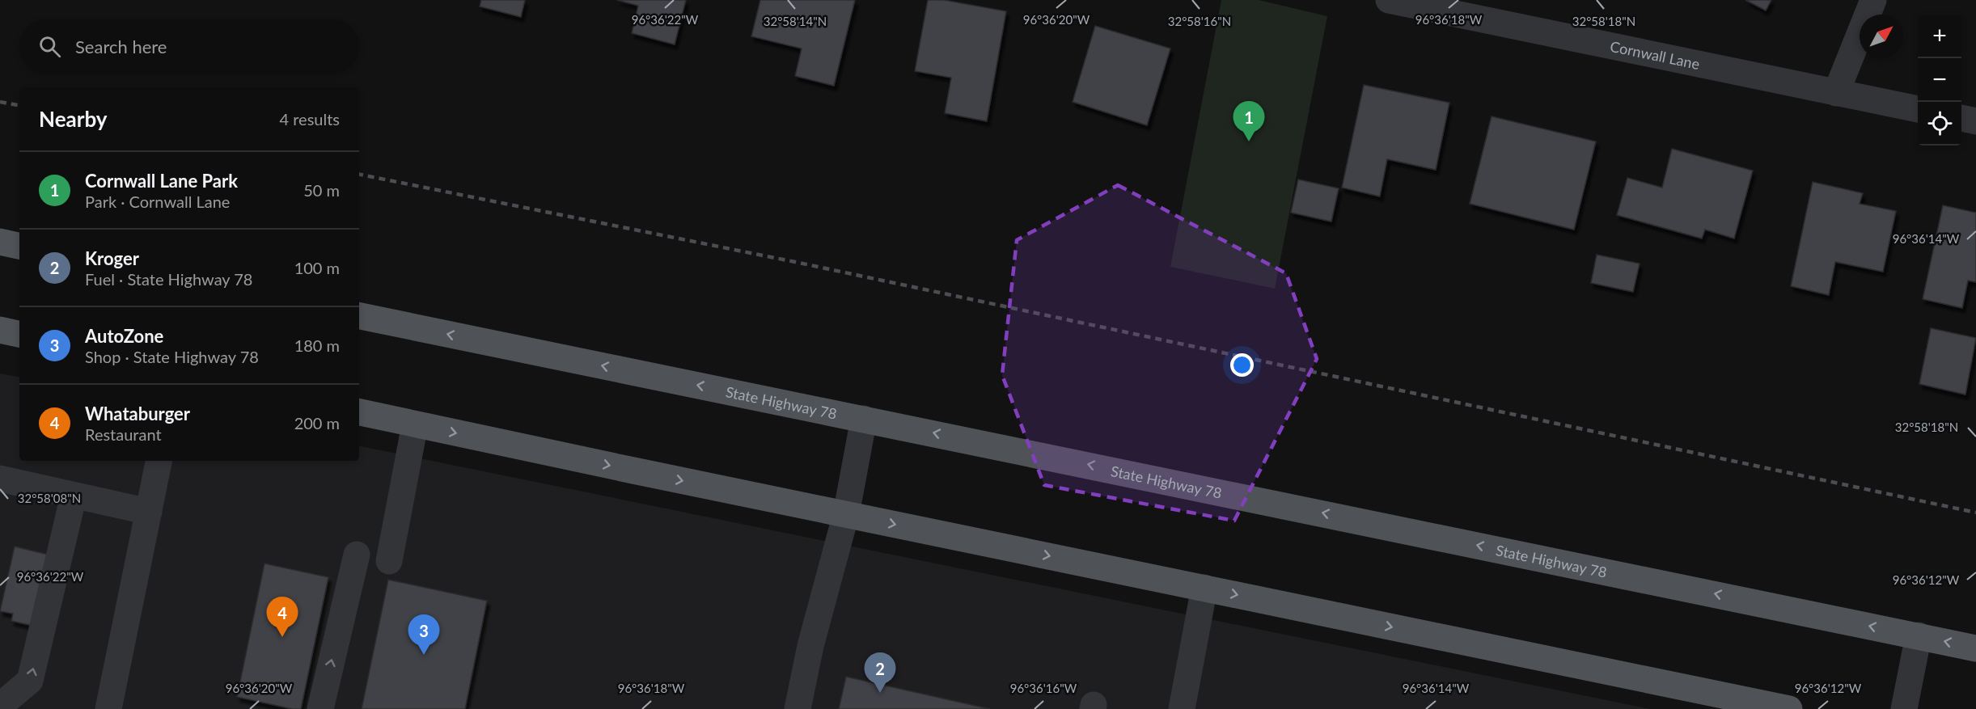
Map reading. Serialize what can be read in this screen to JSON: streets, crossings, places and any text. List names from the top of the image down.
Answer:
{
  "streets": {
    "main road": ["State Highway 78"],
    "street": ["Cornwall Lane"]
  },
  "north": "top right",
  "page": {
    "map_buttons": ["+", "−"],
    "search": "Search here",
    "heading": ["Nearby", "4 results"],
    "pins": [
      "1",
      "4",
      "3",
      "2"
    ],
    "list": [
      {
        "mark": "1",
        "name": "Cornwall Lane Park",
        "note": "Park · Cornwall Lane",
        "value": "50 m"
      },
      {
        "mark": "2",
        "name": "Kroger",
        "note": "Fuel · State Highway 78",
        "value": "100 m"
      },
      {
        "mark": "3",
        "name": "AutoZone",
        "note": "Shop · State Highway 78",
        "value": "180 m"
      },
      {
        "mark": "4",
        "name": "Whataburger",
        "note": "Restaurant",
        "value": "200 m"
      }
    ]
  },
  "coordinates": [
    "96°36'22\"W",
    "96°36'20\"W",
    "96°36'18\"W",
    "32°58'14\"N",
    "32°58'16\"N",
    "32°58'18\"N",
    "96°36'14\"W",
    "32°58'08\"N",
    "96°36'12\"W",
    "96°36'16\"W"
  ]
}
